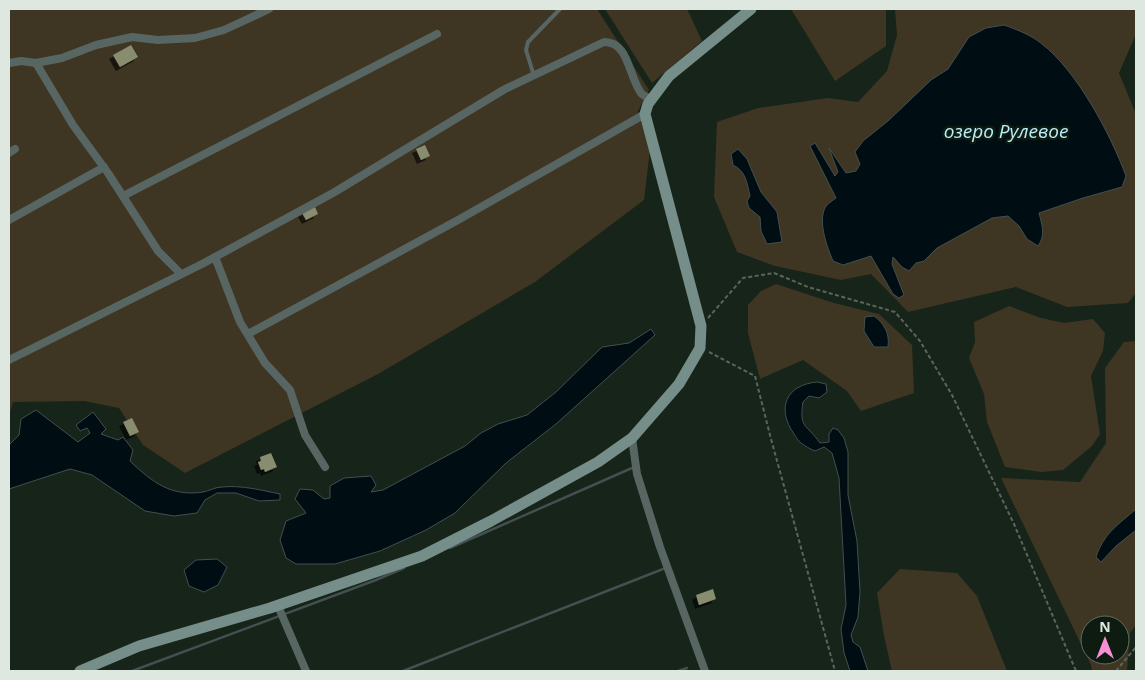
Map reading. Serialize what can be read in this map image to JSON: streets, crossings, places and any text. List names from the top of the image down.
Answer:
{
  "water": ["озеро Рулевое"],
  "north": "top"
}
